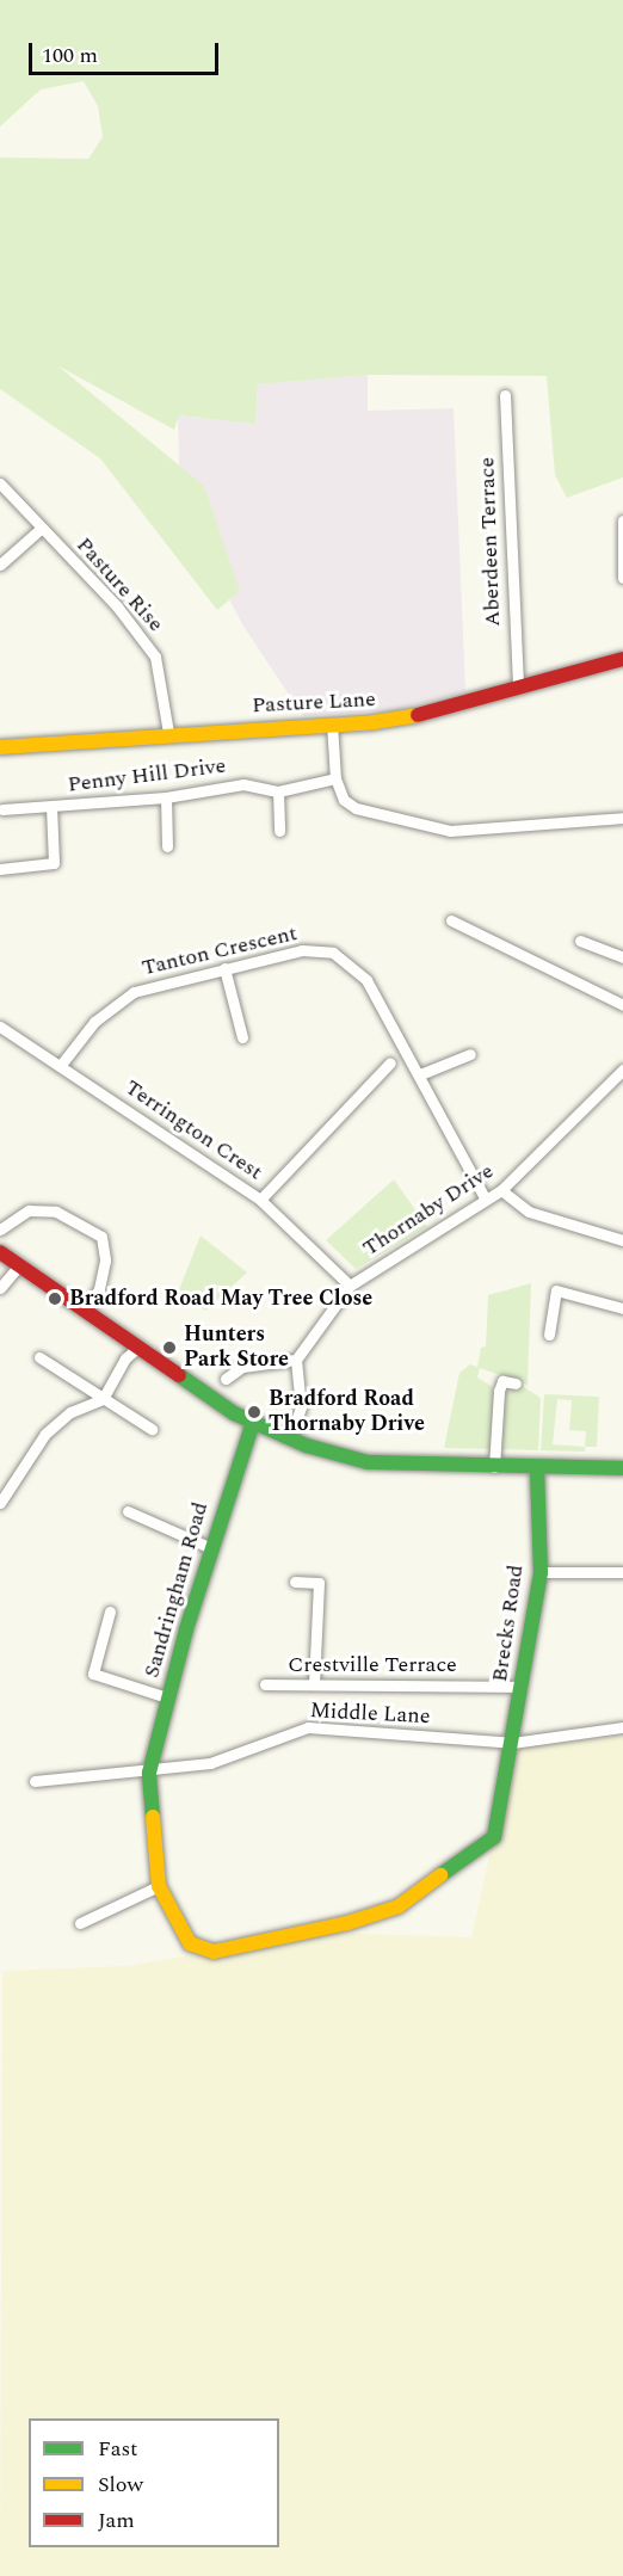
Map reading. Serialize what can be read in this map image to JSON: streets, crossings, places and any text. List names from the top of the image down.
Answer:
{
  "streets": {
    "street": [
      "Aberdeen Terrace",
      "Pasture Rise",
      "Pasture Lane",
      "Penny Hill Drive",
      "Tanton Crescent",
      "Terrington Crest",
      "Thornaby Drive",
      "Sandringham Road",
      "Brecks Road",
      "Crestville Terrace",
      "Middle Lane"
    ]
  },
  "crossings": [
    ["Aberdeen Terrace", "Pasture Lane"],
    ["Pasture Rise", "Pasture Lane"],
    ["Tanton Crescent", "Terrington Crest"],
    ["Terrington Crest", "Thornaby Drive"],
    ["Sandringham Road", "Brecks Road"],
    ["Sandringham Road", "Middle Lane"],
    ["Brecks Road", "Crestville Terrace"],
    ["Brecks Road", "Middle Lane"]
  ],
  "places": ["Bradford Road May Tree Close", "Hunters Park Store", "Bradford Road Thornaby Drive"],
  "legend": ["Fast", "Slow", "Jam"],
  "scale_bar": "100 m"
}
